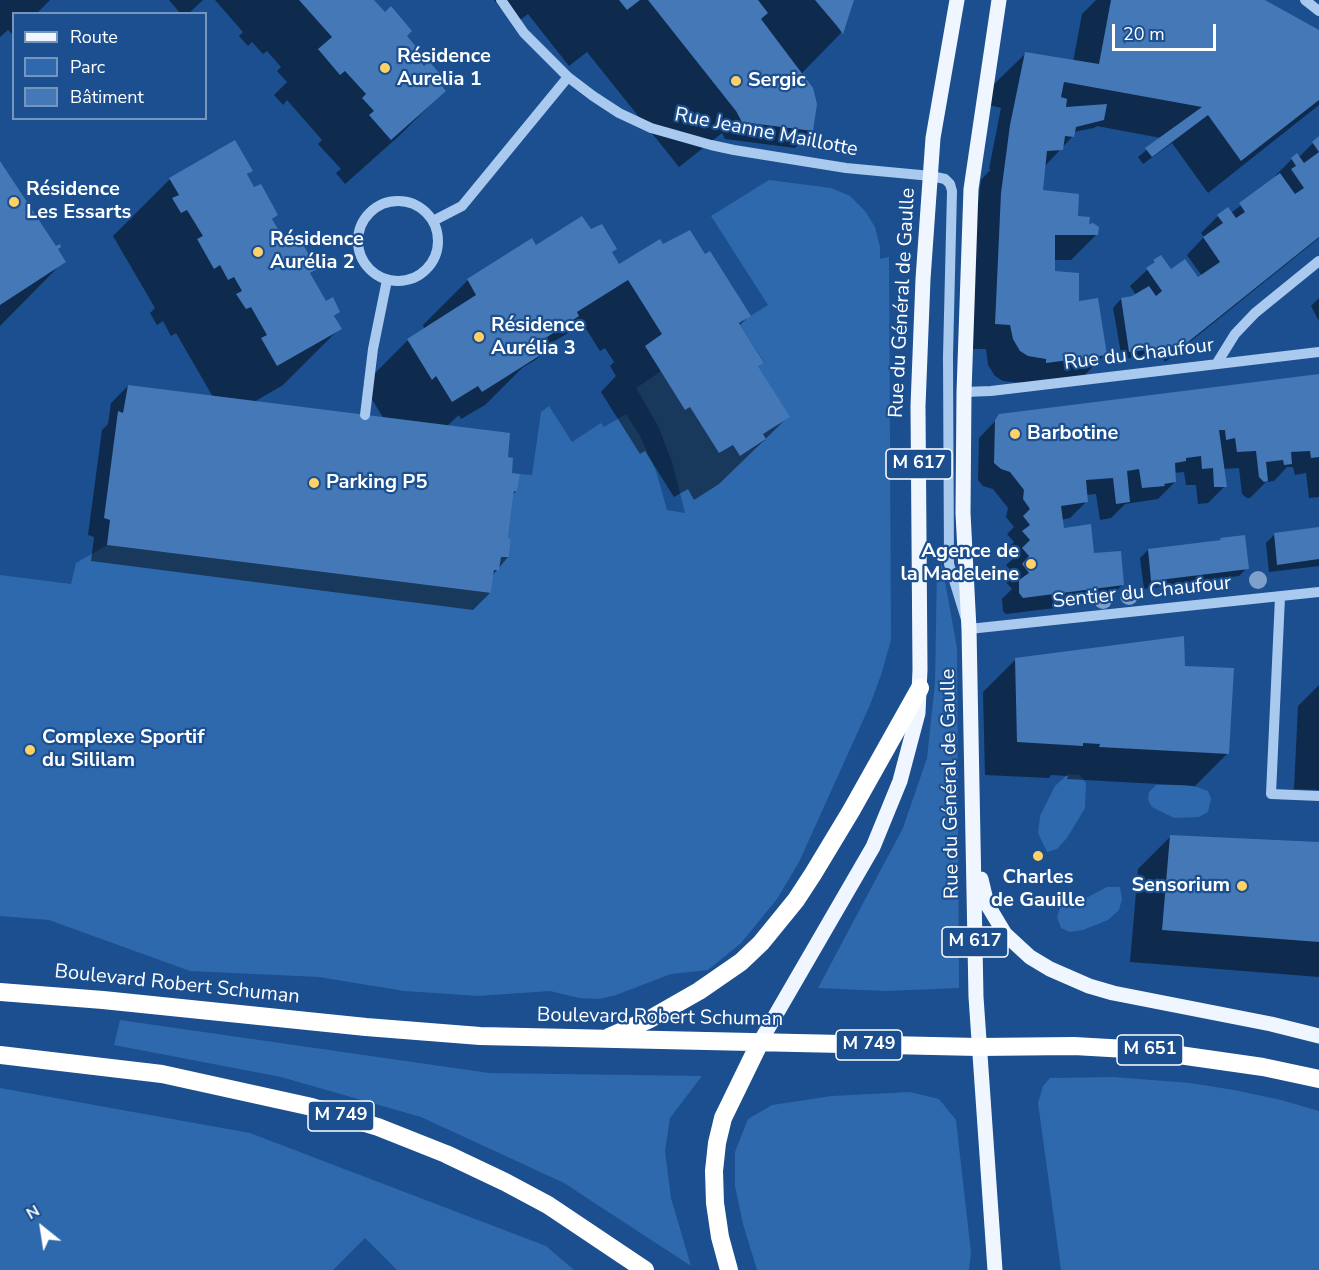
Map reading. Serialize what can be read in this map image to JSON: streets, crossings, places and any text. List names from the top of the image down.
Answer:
{
  "streets": {
    "highway": ["Boulevard Robert Schuman", "M 749", "M 651"],
    "main road": ["Rue du Général de Gaulle", "M 617"],
    "street": ["Rue Jeanne Maillotte", "Rue du Chaufour", "Sentier du Chaufour"]
  },
  "crossings": [
    ["Rue Jeanne Maillotte", "Rue du Général de Gaulle"],
    ["Rue du Général de Gaulle", "Rue du Chaufour"],
    ["Rue du Général de Gaulle", "Sentier du Chaufour"],
    ["Rue du Général de Gaulle", "Boulevard Robert Schuman"]
  ],
  "places": [
    "Résidence Aurelia 1",
    "Sergic",
    "Résidence Les Essarts",
    "Résidence Aurélia 2",
    "Résidence Aurélia 3",
    "Barbotine",
    "Parking P5",
    "Agence de la Madeleine",
    "Complexe Sportif du Sililam",
    "Charles de Gauille",
    "Sensorium"
  ],
  "legend": ["Route", "Parc", "Bâtiment"],
  "scale_bar": "20 m",
  "north": "top left"
}
